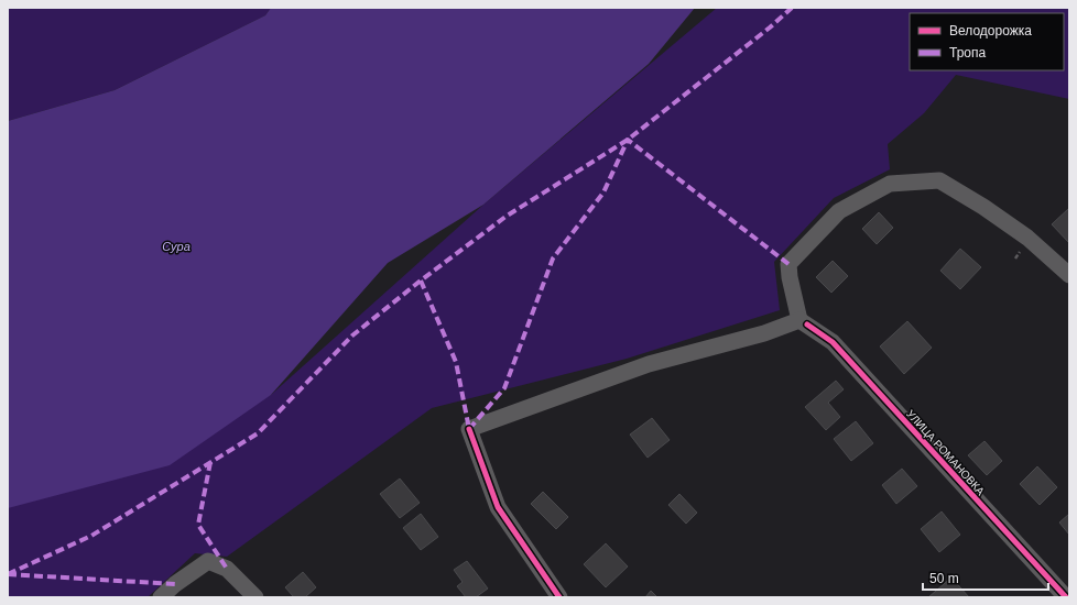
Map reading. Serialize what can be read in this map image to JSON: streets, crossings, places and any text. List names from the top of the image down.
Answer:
{
  "streets": {
    "street": ["УЛИЦА РОМАНОВКА"]
  },
  "water": ["Сура"],
  "legend": ["Велодорожка", "Тропа"],
  "scale_bar": "50 m"
}
